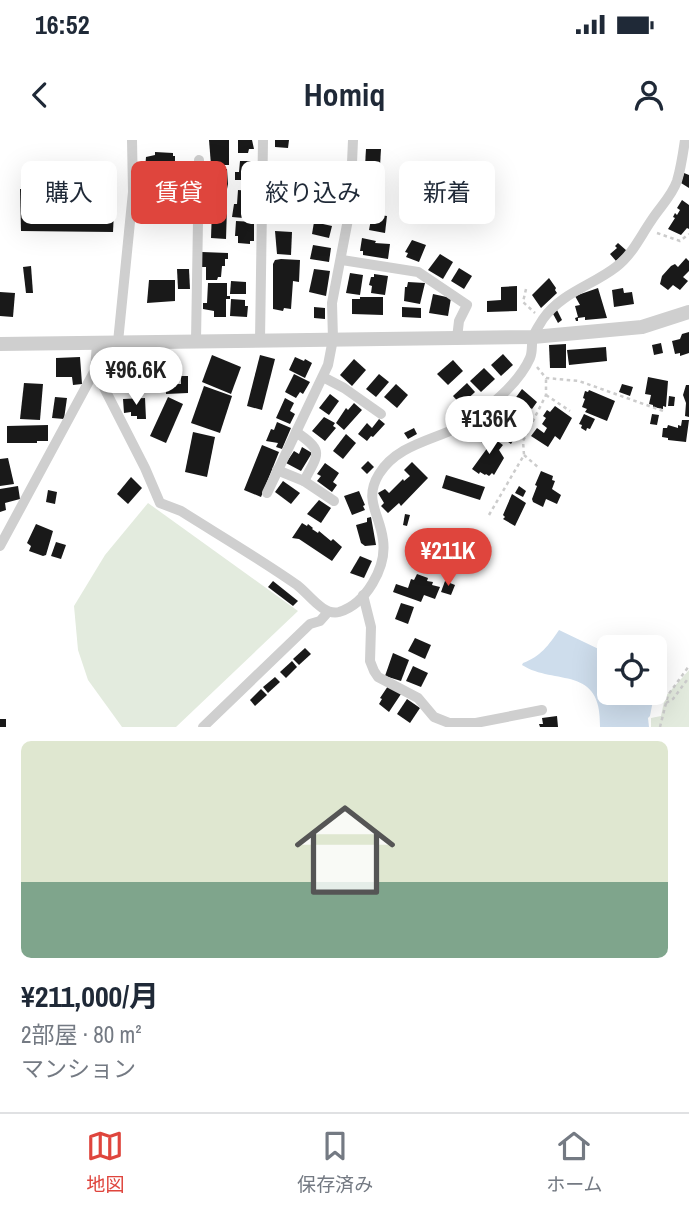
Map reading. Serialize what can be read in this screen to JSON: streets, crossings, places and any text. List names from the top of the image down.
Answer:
{
  "page": {
    "status": "16:52",
    "header": "Homiq",
    "chip": [
      "購入",
      "賃貸",
      "絞り込み",
      "新着"
    ],
    "price": ["¥96.6K", "¥136K", "¥211K"],
    "list": [
      {
        "name": "¥211,000/月",
        "note": "2部屋 · 80 m² · マンション"
      }
    ],
    "tabs": ["地図", "保存済み", "ホーム"]
  }
}
